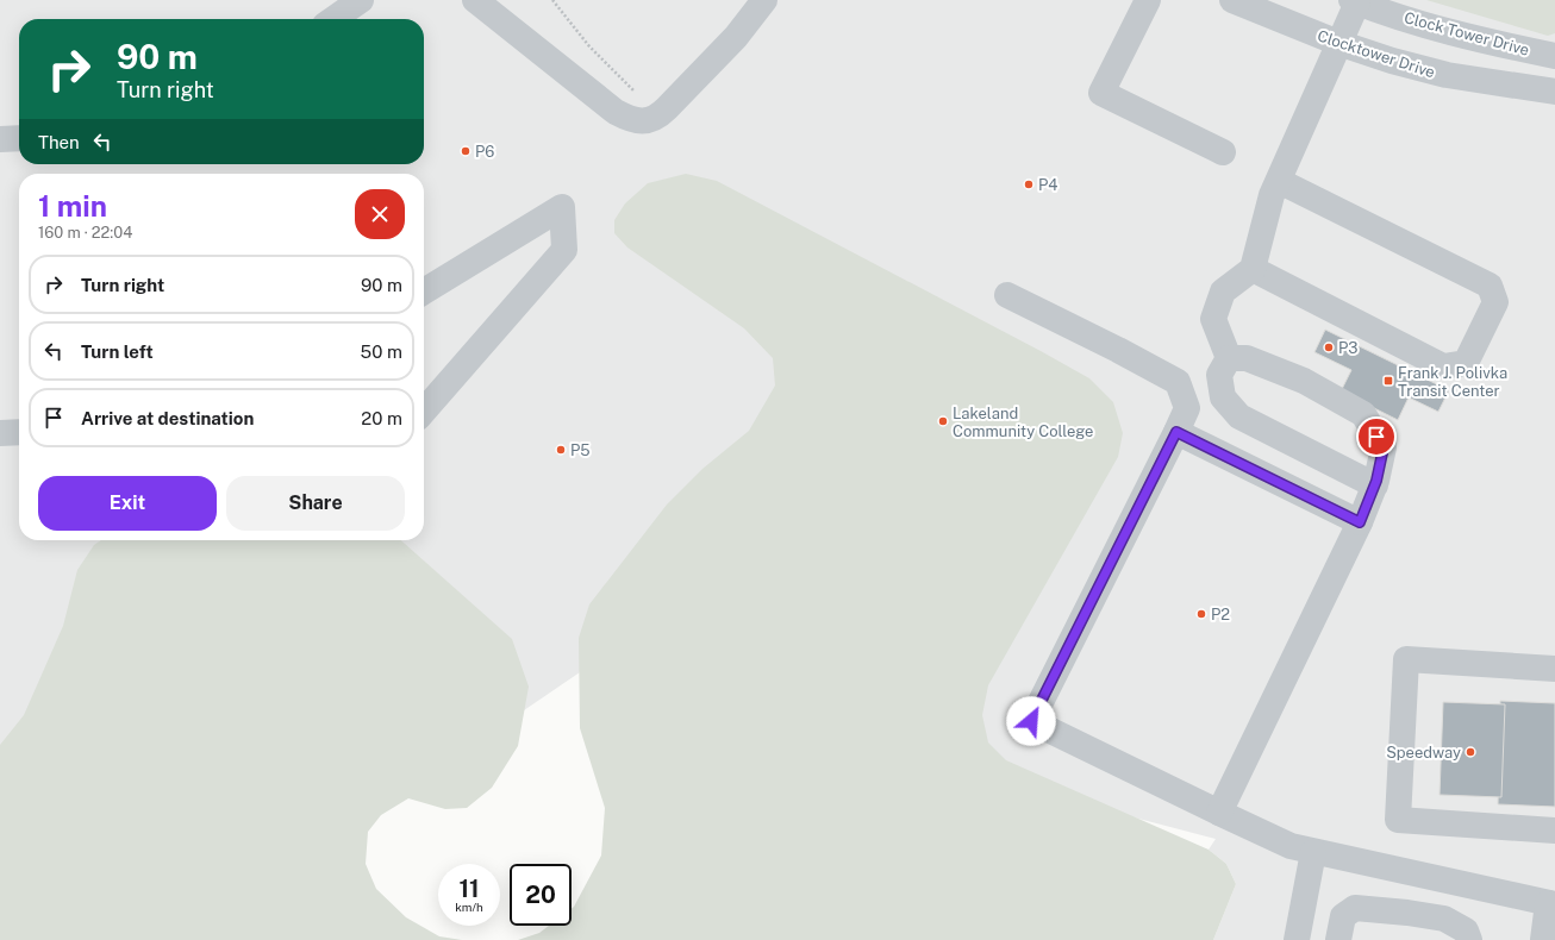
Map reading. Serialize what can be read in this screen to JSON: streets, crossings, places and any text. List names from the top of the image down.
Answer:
{
  "streets": {
    "lane": ["Clock Tower Drive", "Clocktower Drive"]
  },
  "places": {
    "other": [
      "P6",
      "P4",
      "P3",
      "Lakeland Community College",
      "P5",
      "P2",
      "Speedway"
    ],
    "transit": ["Frank J. Polivka Transit Center"]
  },
  "page": {
    "turn": ["90 m", "Turn right"],
    "then": "Then",
    "heading": ["1 min", "160 m · 22:04"],
    "list": [
      {
        "name": "Turn right",
        "value": "90 m"
      },
      {
        "name": "Turn left",
        "value": "50 m"
      },
      {
        "name": "Arrive at destination",
        "value": "20 m"
      }
    ],
    "buttons": ["Exit", "Share"],
    "speed": "11 km/h",
    "limit": "20"
  }
}
